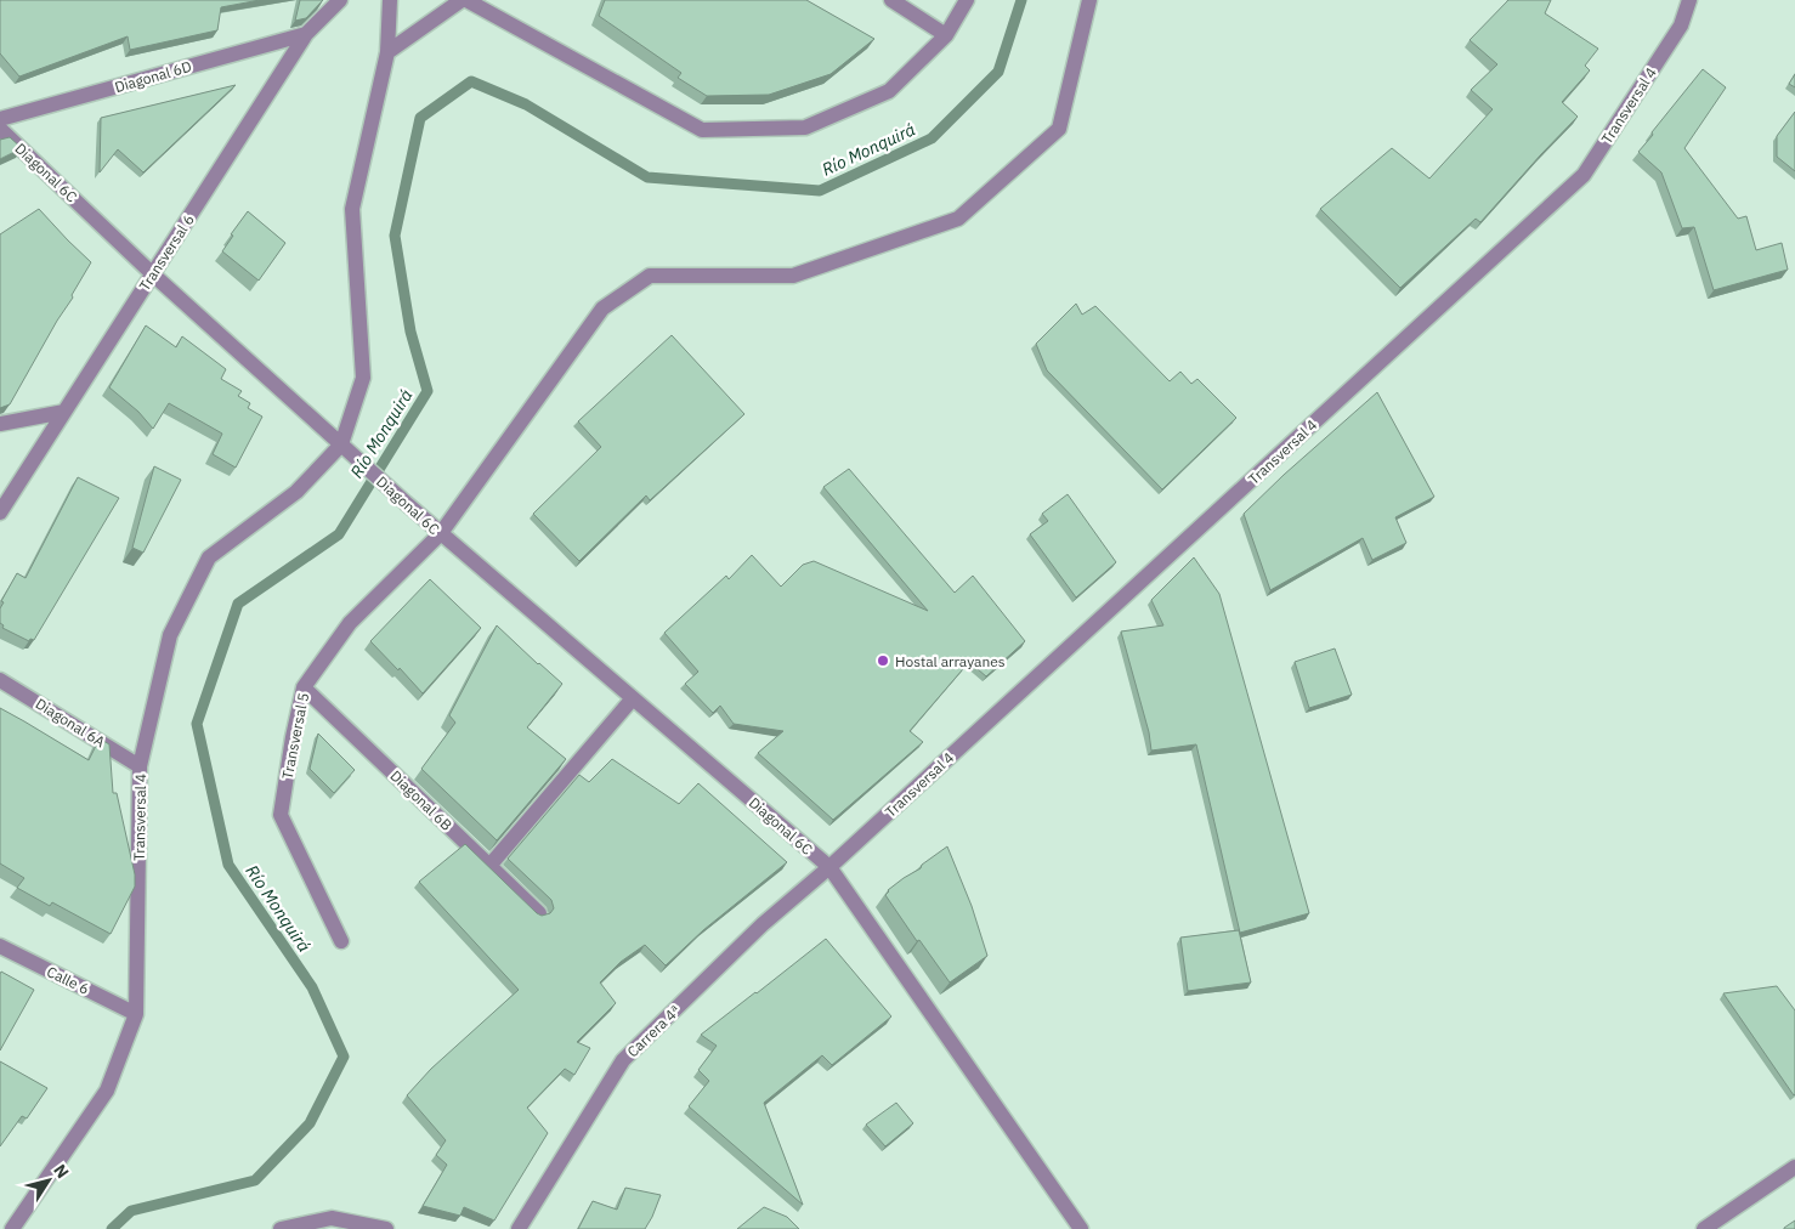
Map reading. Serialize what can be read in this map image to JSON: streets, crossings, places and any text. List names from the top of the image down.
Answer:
{
  "streets": {
    "street": [
      "Diagonal 6D",
      "Transversal 4",
      "Diagonal 6C",
      "Transversal 6",
      "Diagonal 6A",
      "Transversal 5",
      "Diagonal 6B",
      "Calle 6",
      "Carrera 4ª"
    ]
  },
  "crossings": [
    ["Diagonal 6D", "Transversal 6"],
    ["Transversal 4", "Diagonal 6C"],
    ["Transversal 4", "Diagonal 6A"],
    ["Transversal 4", "Calle 6"],
    ["Transversal 4", "Carrera 4ª"],
    ["Diagonal 6C", "Transversal 6"],
    ["Diagonal 6C", "Transversal 5"],
    ["Diagonal 6C", "Carrera 4ª"],
    ["Transversal 5", "Diagonal 6B"]
  ],
  "water": ["Río Monquirá"],
  "places": ["Hostal arrayanes"],
  "north": "top right"
}
